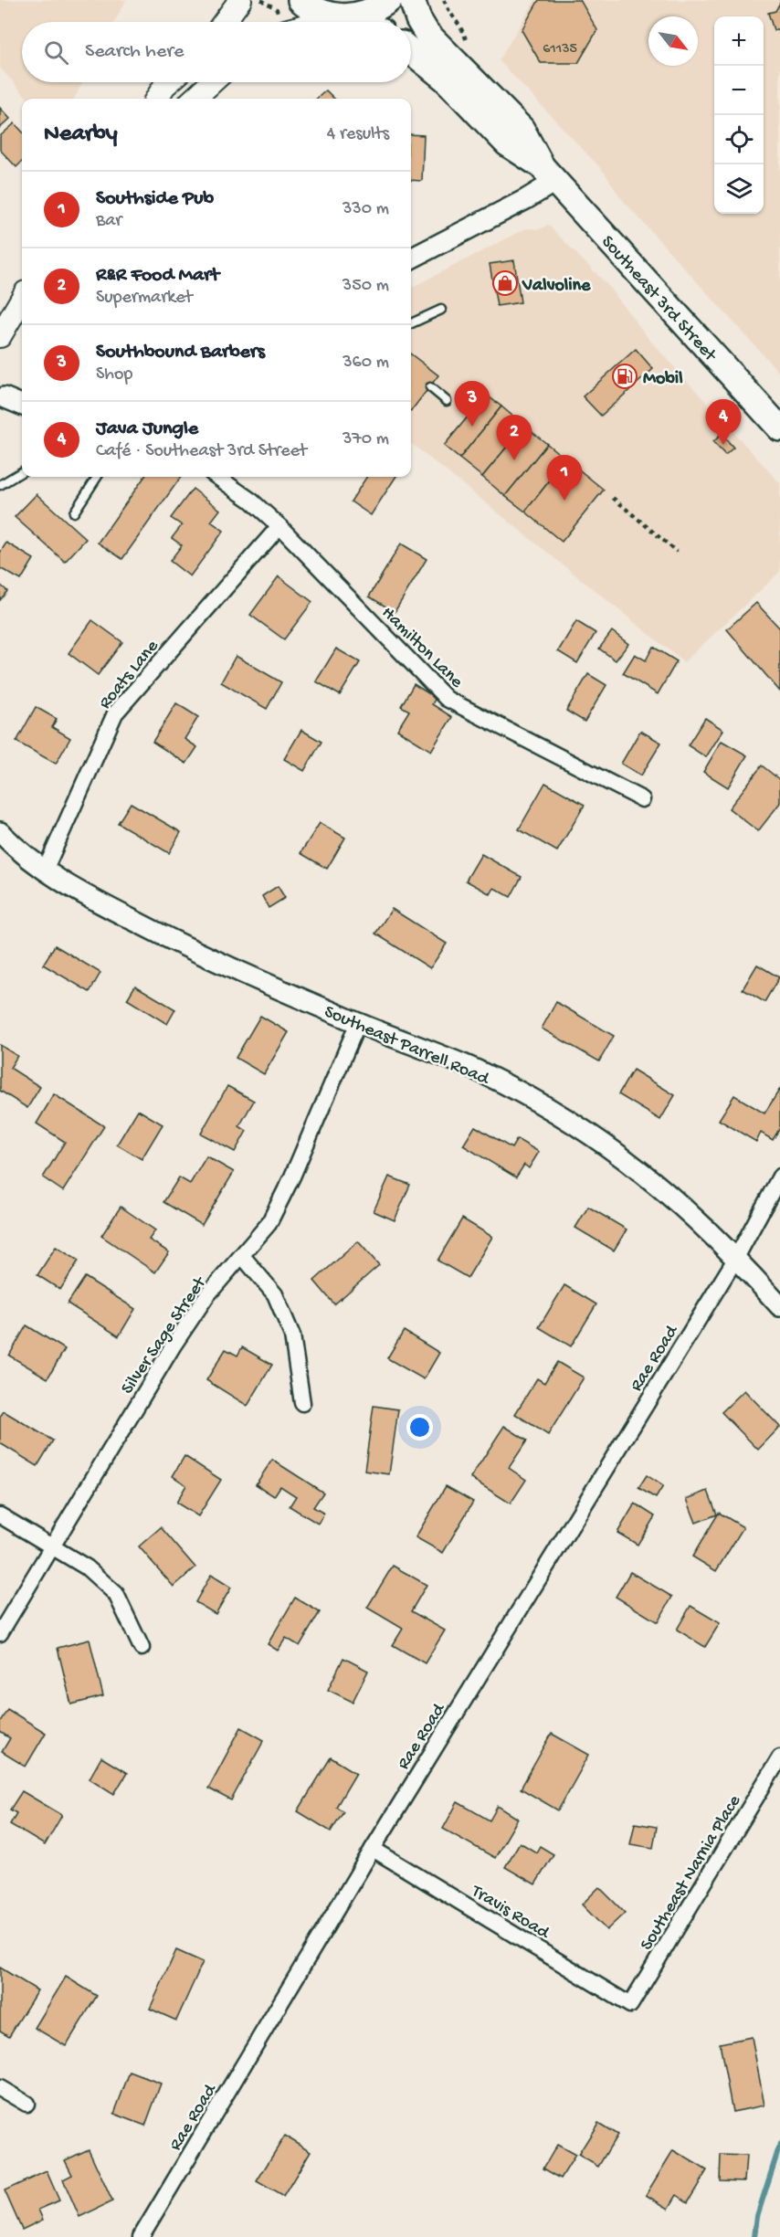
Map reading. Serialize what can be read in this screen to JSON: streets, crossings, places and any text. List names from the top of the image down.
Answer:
{
  "streets": {
    "main road": ["Southeast 3rd Street"],
    "street": [
      "Hamilton Lane",
      "Roats Lane",
      "Southeast Parrell Road",
      "Silver Sage Street",
      "Rae Road",
      "Southeast Narnia Place",
      "Travis Road"
    ]
  },
  "crossings": [
    ["Hamilton Lane", "Roats Lane"],
    ["Roats Lane", "Southeast Parrell Road"],
    ["Southeast Parrell Road", "Silver Sage Street"],
    ["Southeast Parrell Road", "Rae Road"],
    ["Rae Road", "Travis Road"],
    ["Southeast Narnia Place", "Travis Road"]
  ],
  "places": {
    "shop": ["Valvoline"],
    "fuel station": ["Mobil"]
  },
  "house_numbers": ["61135"],
  "north": "bottom right",
  "page": {
    "map_buttons": ["+", "−"],
    "search": "Search here",
    "heading": ["Nearby", "4 results"],
    "list": [
      {
        "mark": "1",
        "name": "Southside Pub",
        "note": "Bar",
        "value": "330 m"
      },
      {
        "mark": "2",
        "name": "R&R Food Mart",
        "note": "Supermarket",
        "value": "350 m"
      },
      {
        "mark": "3",
        "name": "Southbound Barbers",
        "note": "Shop",
        "value": "360 m"
      },
      {
        "mark": "4",
        "name": "Java Jungle",
        "note": "Café · Southeast 3rd Street",
        "value": "370 m"
      }
    ],
    "pins": [
      "3",
      "4",
      "2",
      "1"
    ]
  }
}
